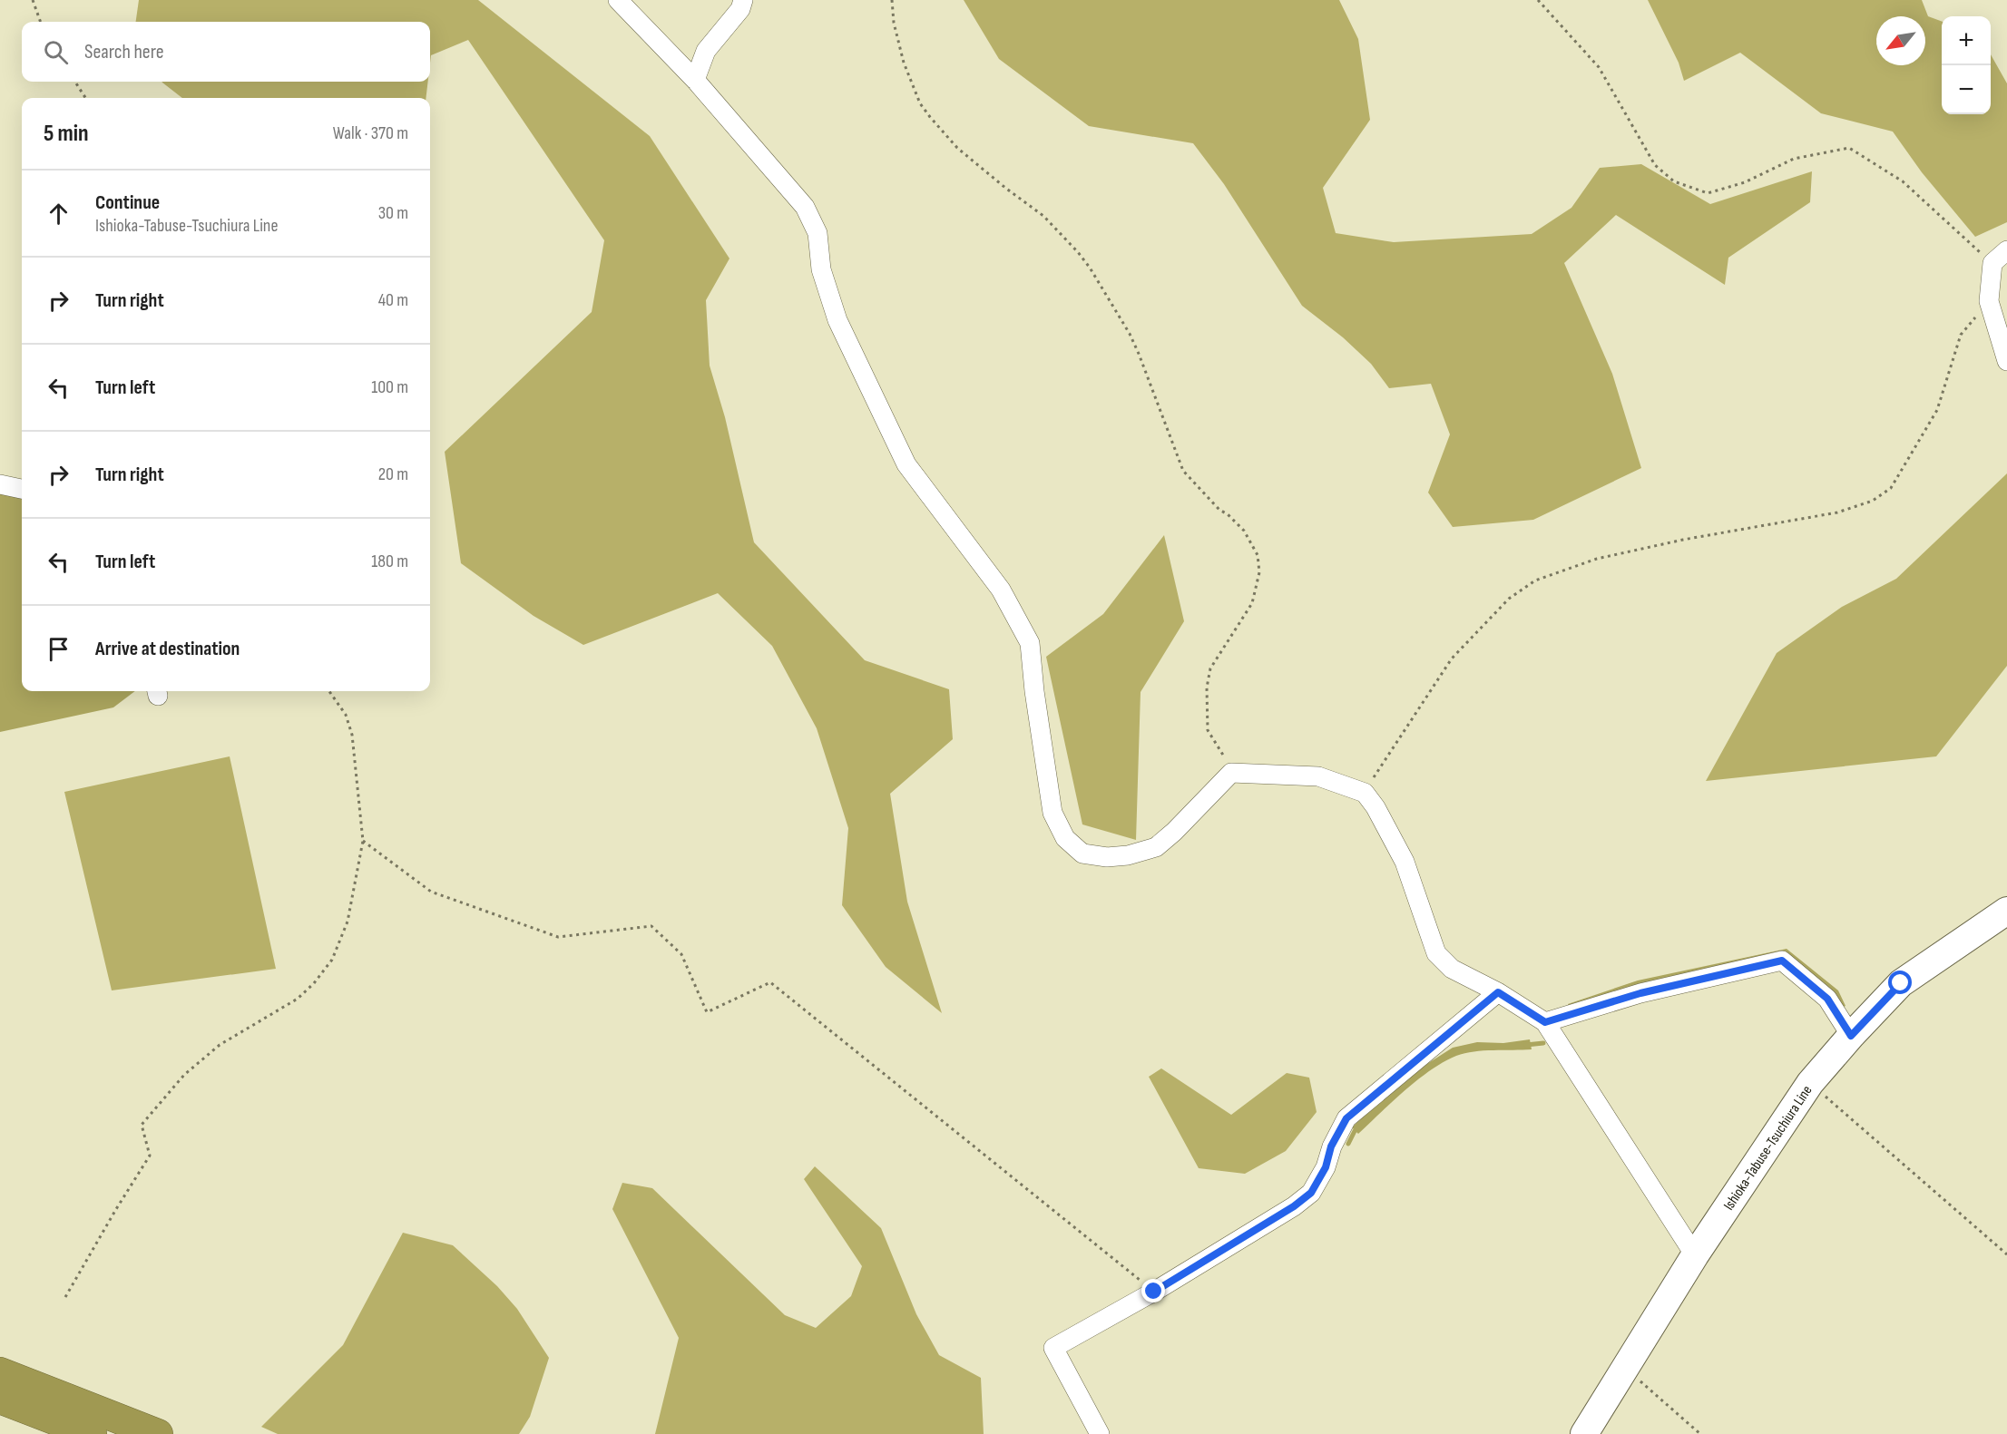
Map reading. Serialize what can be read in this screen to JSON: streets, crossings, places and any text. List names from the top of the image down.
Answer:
{
  "streets": {
    "main road": ["Ishioka-Tabuse-Tsuchiura Line"]
  },
  "north": "bottom left",
  "page": {
    "map_buttons": ["+", "−"],
    "search": "Search here",
    "heading": ["5 min", "Walk · 370 m"],
    "list": [
      ["Continue", "Ishioka-Tabuse-Tsuchiura Line", "30 m"],
      ["Turn right", "40 m"],
      ["Turn left", "100 m"],
      ["Turn right", "20 m"],
      ["Turn left", "180 m"],
      "Arrive at destination"
    ]
  }
}
